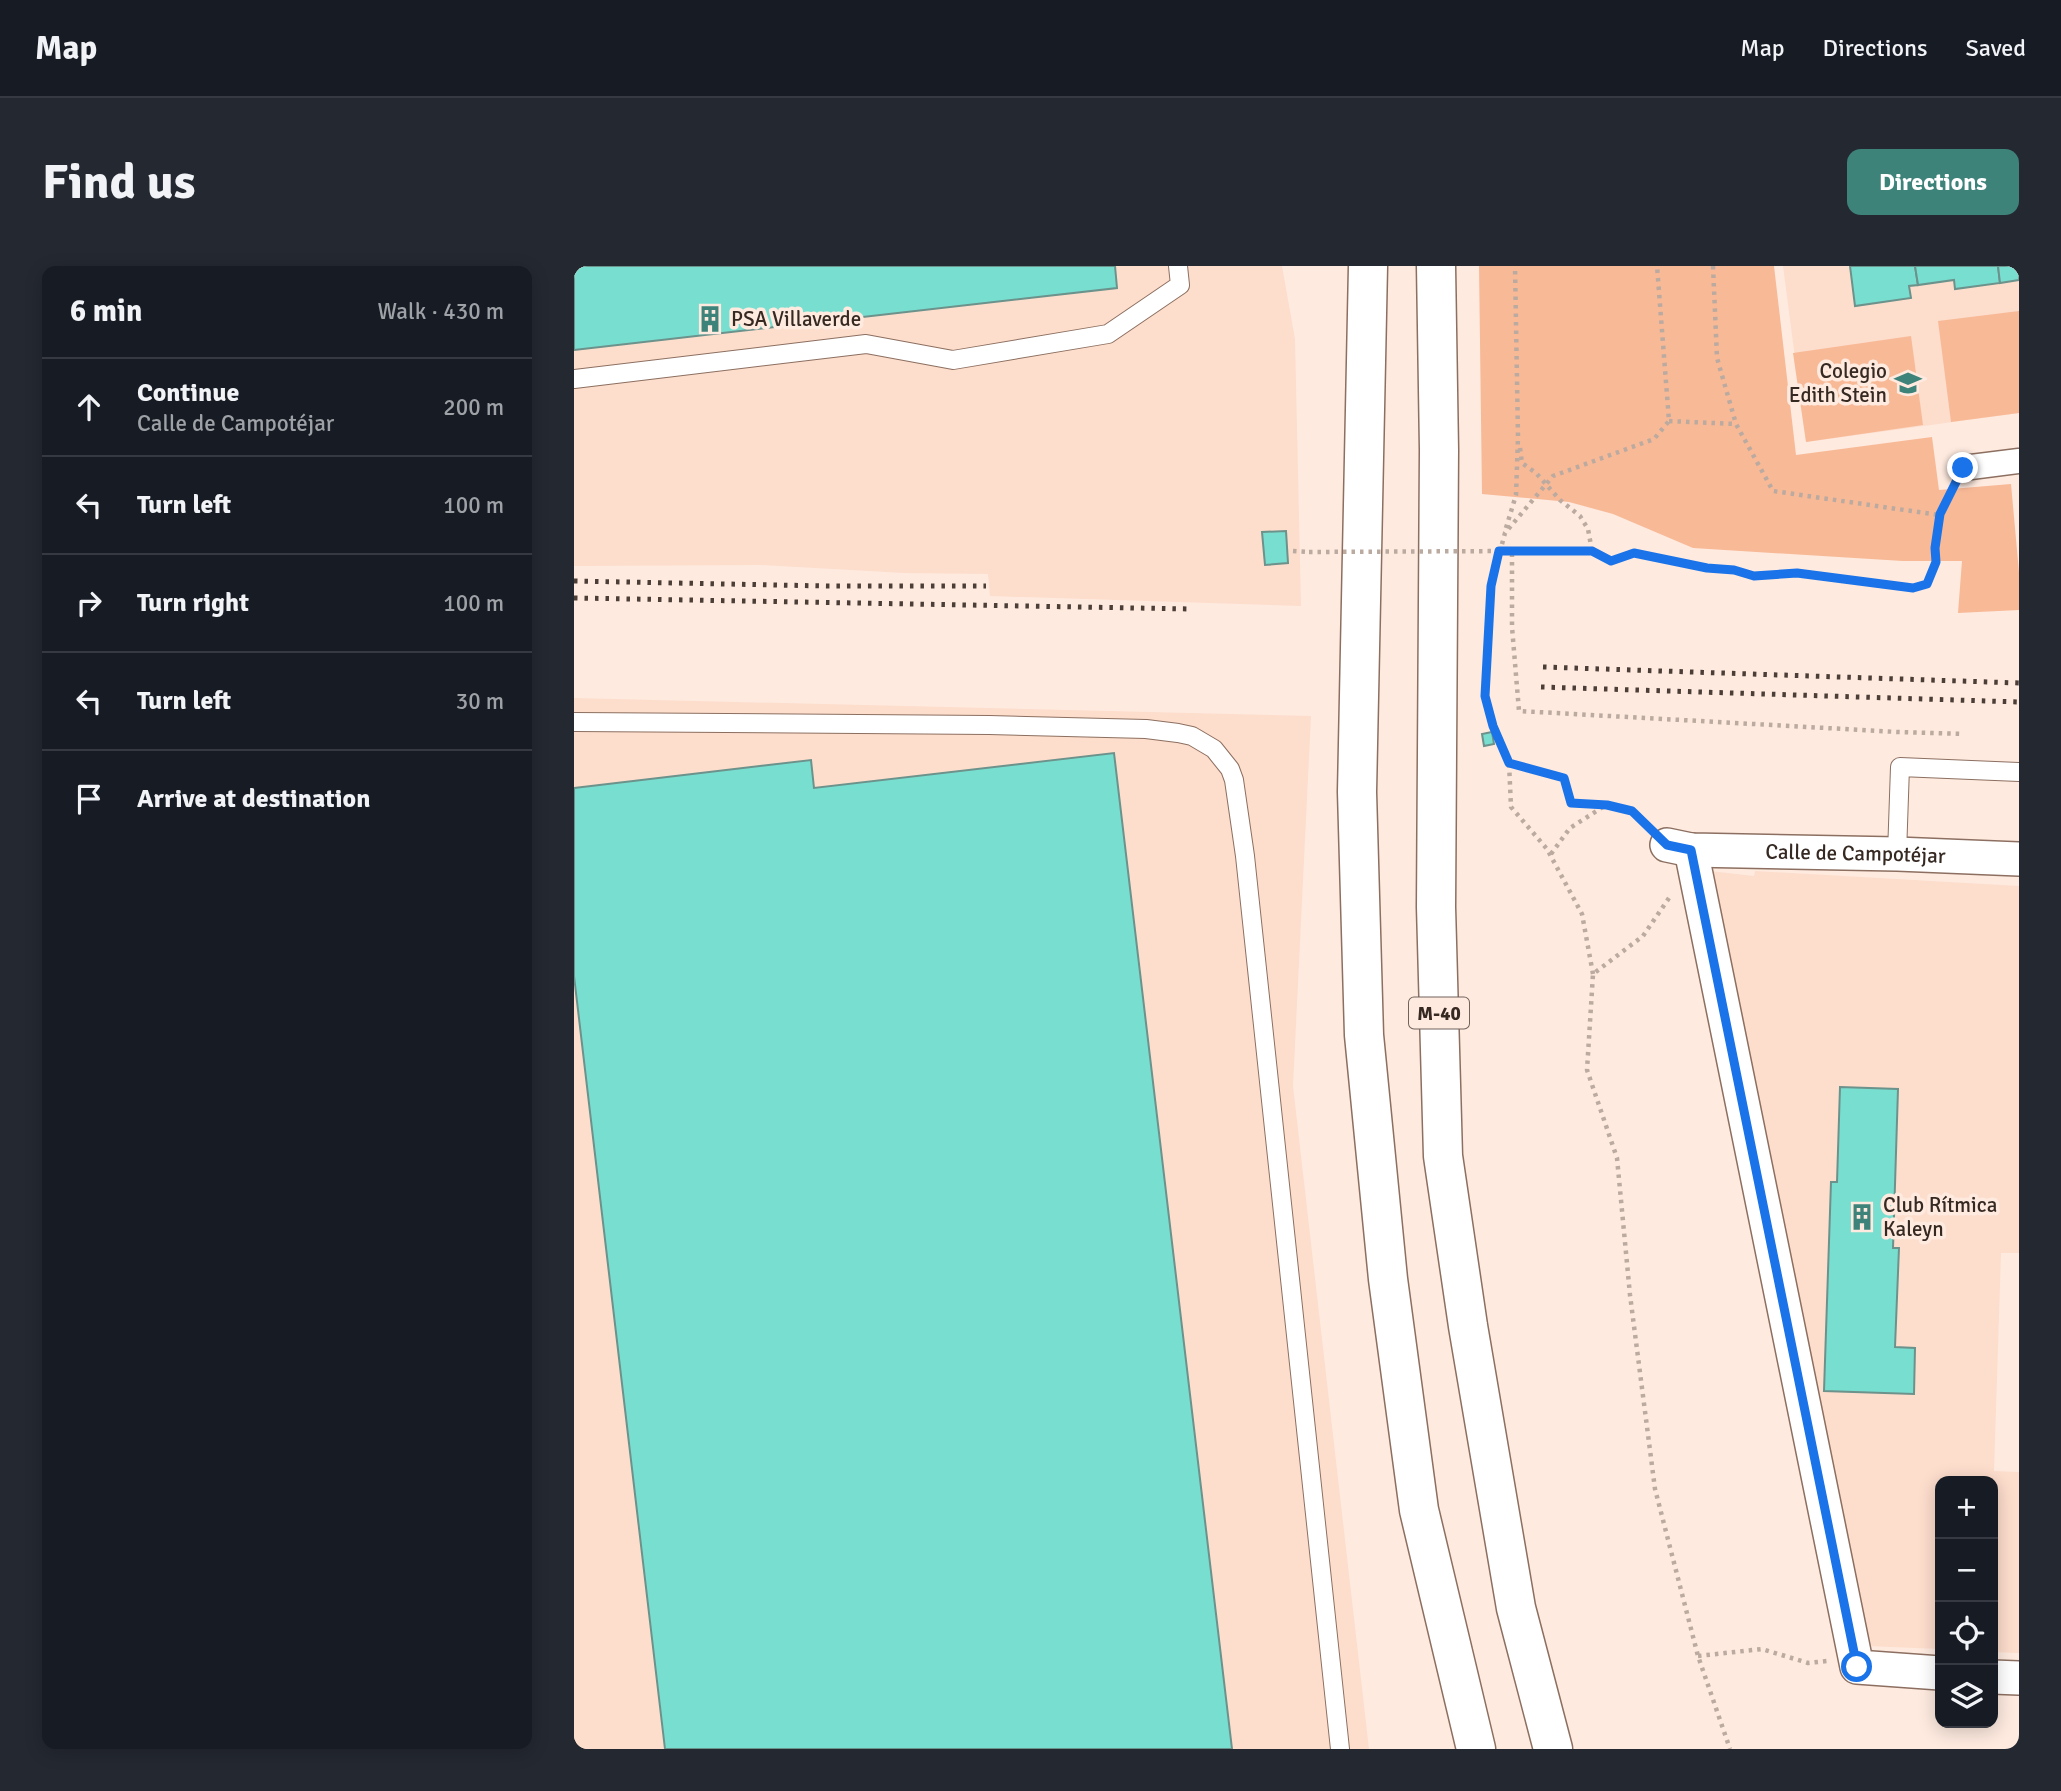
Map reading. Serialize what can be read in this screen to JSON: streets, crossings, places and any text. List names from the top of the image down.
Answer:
{
  "streets": {
    "highway": ["M-40"],
    "street": ["Calle de Campotéjar"]
  },
  "places": {
    "building": ["PSA Villaverde", "Club Rítmica Kaleyn"],
    "school or university": ["Colegio Edith Stein"]
  },
  "page": {
    "header": "Map",
    "nav": ["Map", "Directions", "Saved"],
    "buttons": "Directions",
    "title": "Find us",
    "heading": ["6 min", "Walk · 430 m"],
    "list": [
      ["Continue", "Calle de Campotéjar", "200 m"],
      ["Turn left", "100 m"],
      ["Turn right", "100 m"],
      ["Turn left", "30 m"],
      "Arrive at destination"
    ],
    "map_buttons": ["+", "−"]
  }
}
